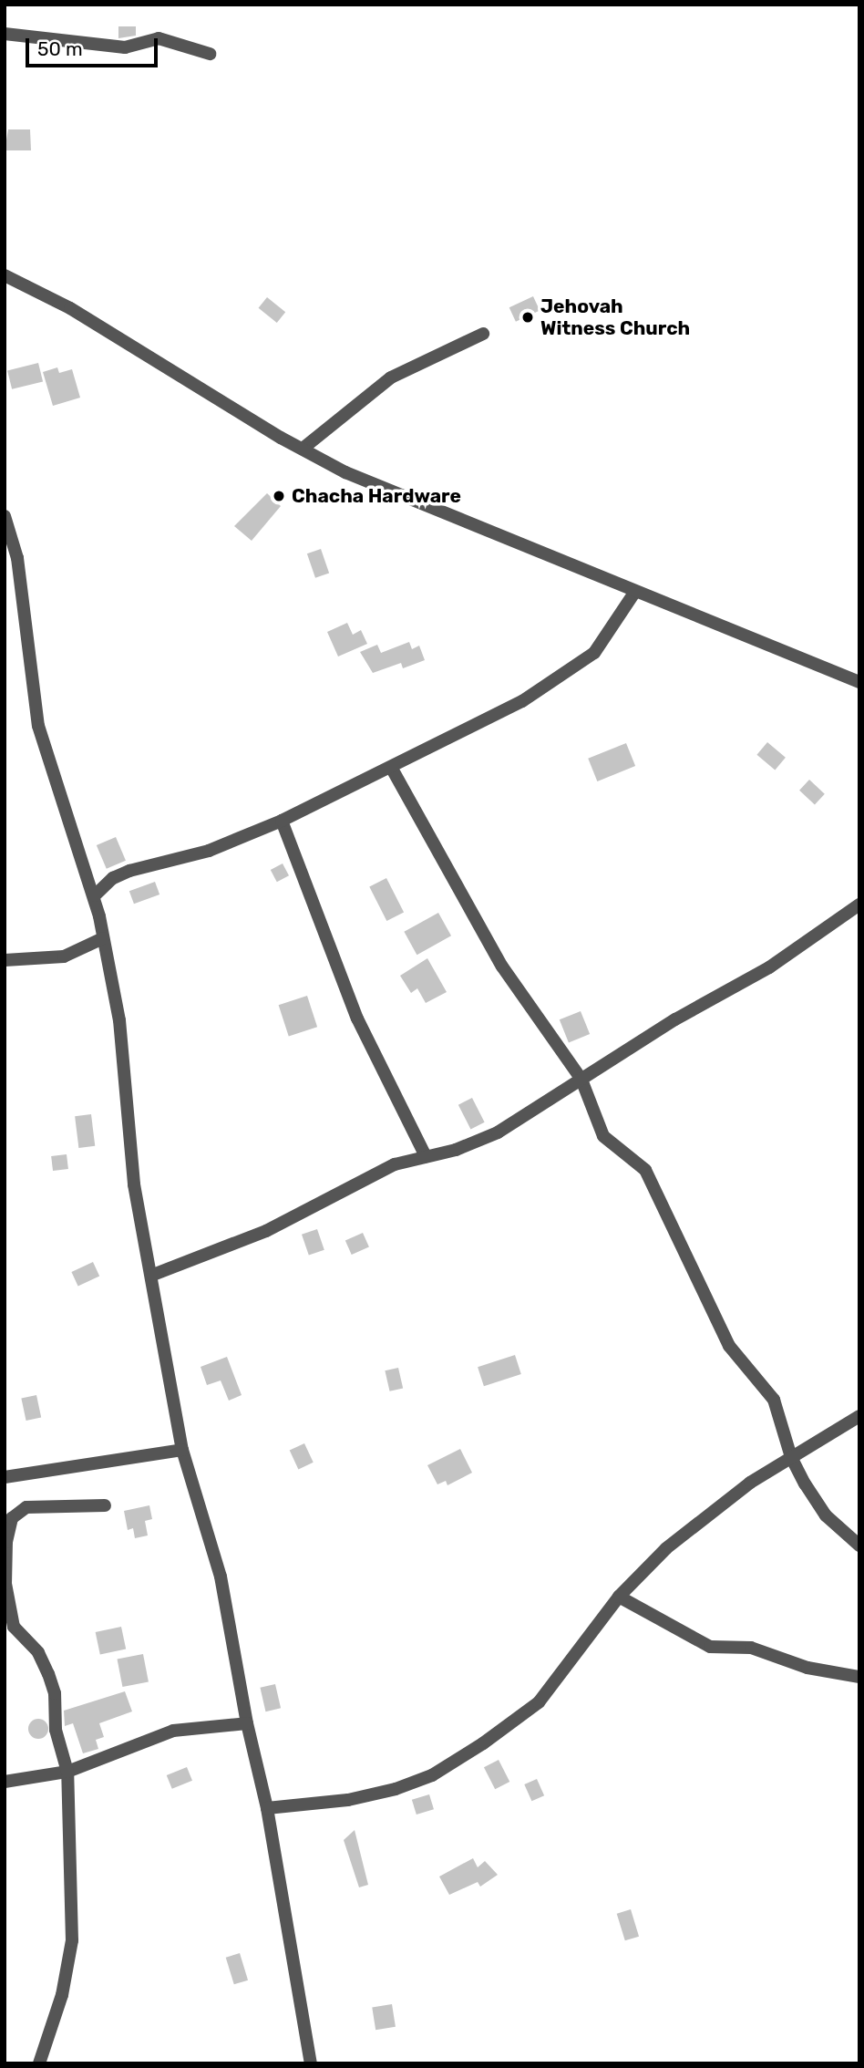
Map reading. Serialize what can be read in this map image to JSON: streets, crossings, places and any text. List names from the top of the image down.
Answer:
{
  "places": ["Jehovah Witness Church", "Chacha Hardware"],
  "scale_bar": "50 m"
}
